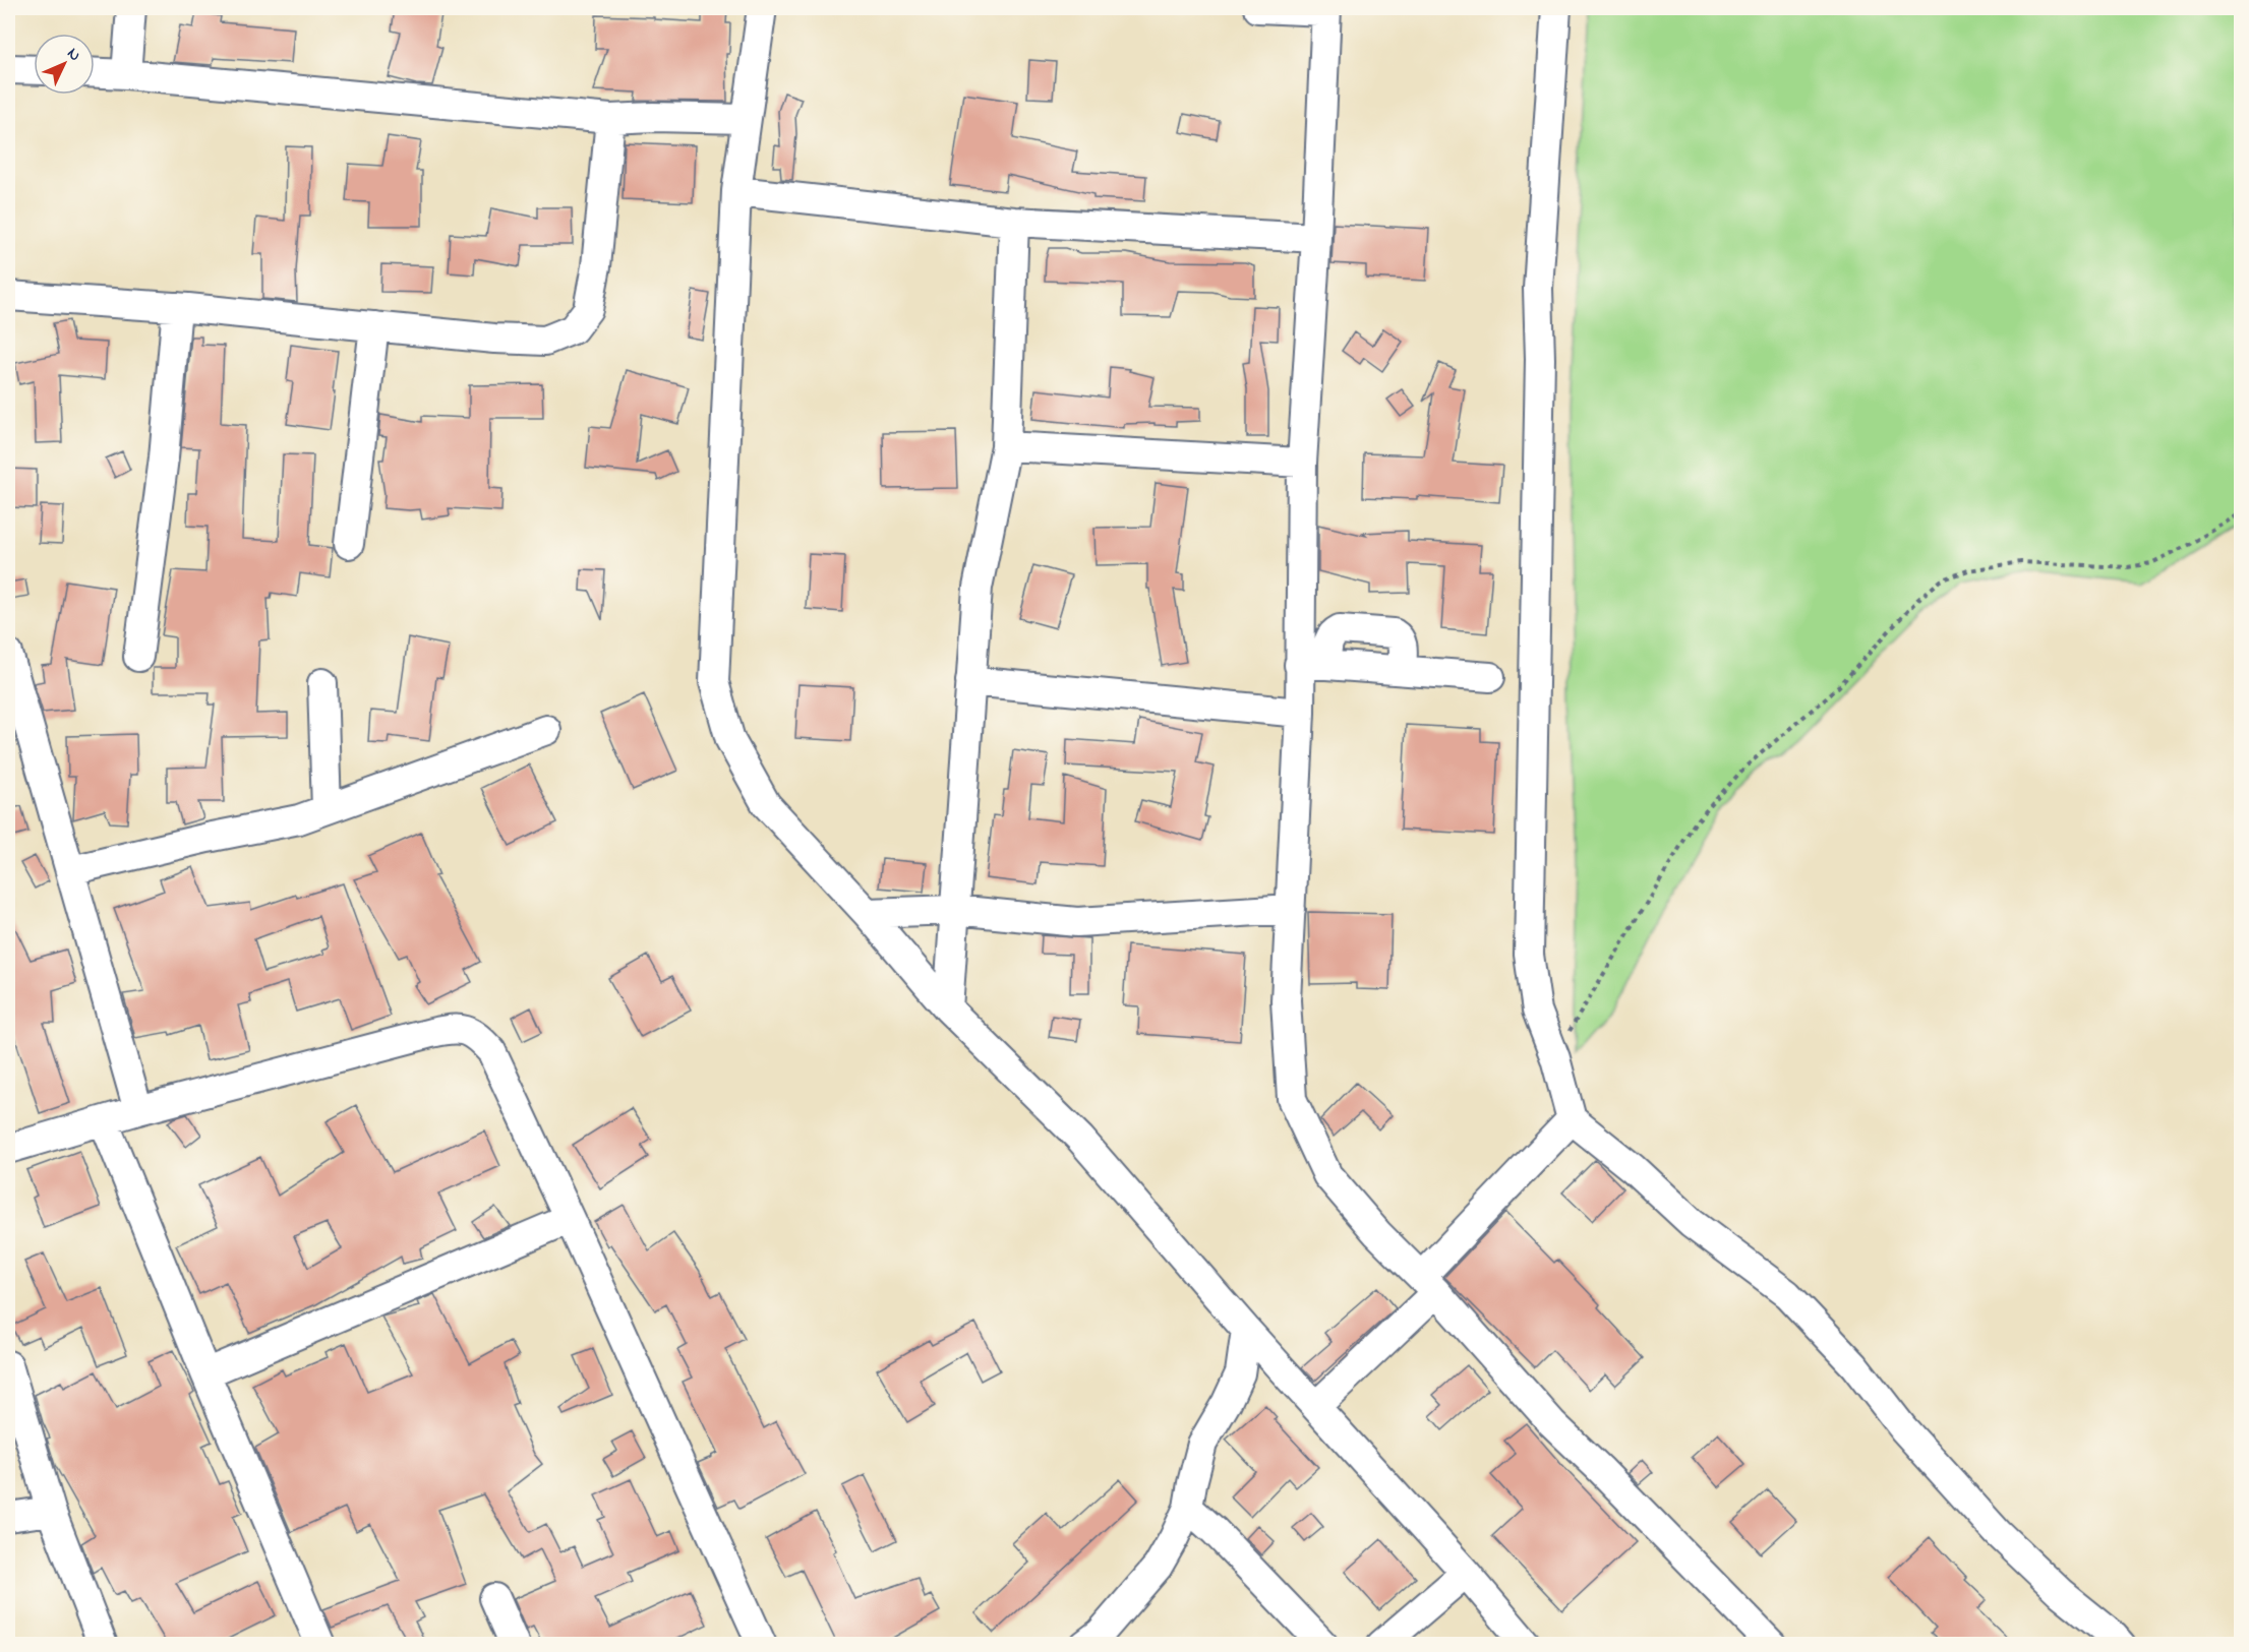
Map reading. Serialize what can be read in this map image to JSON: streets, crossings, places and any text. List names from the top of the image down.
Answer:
{
  "north": "top right"
}
